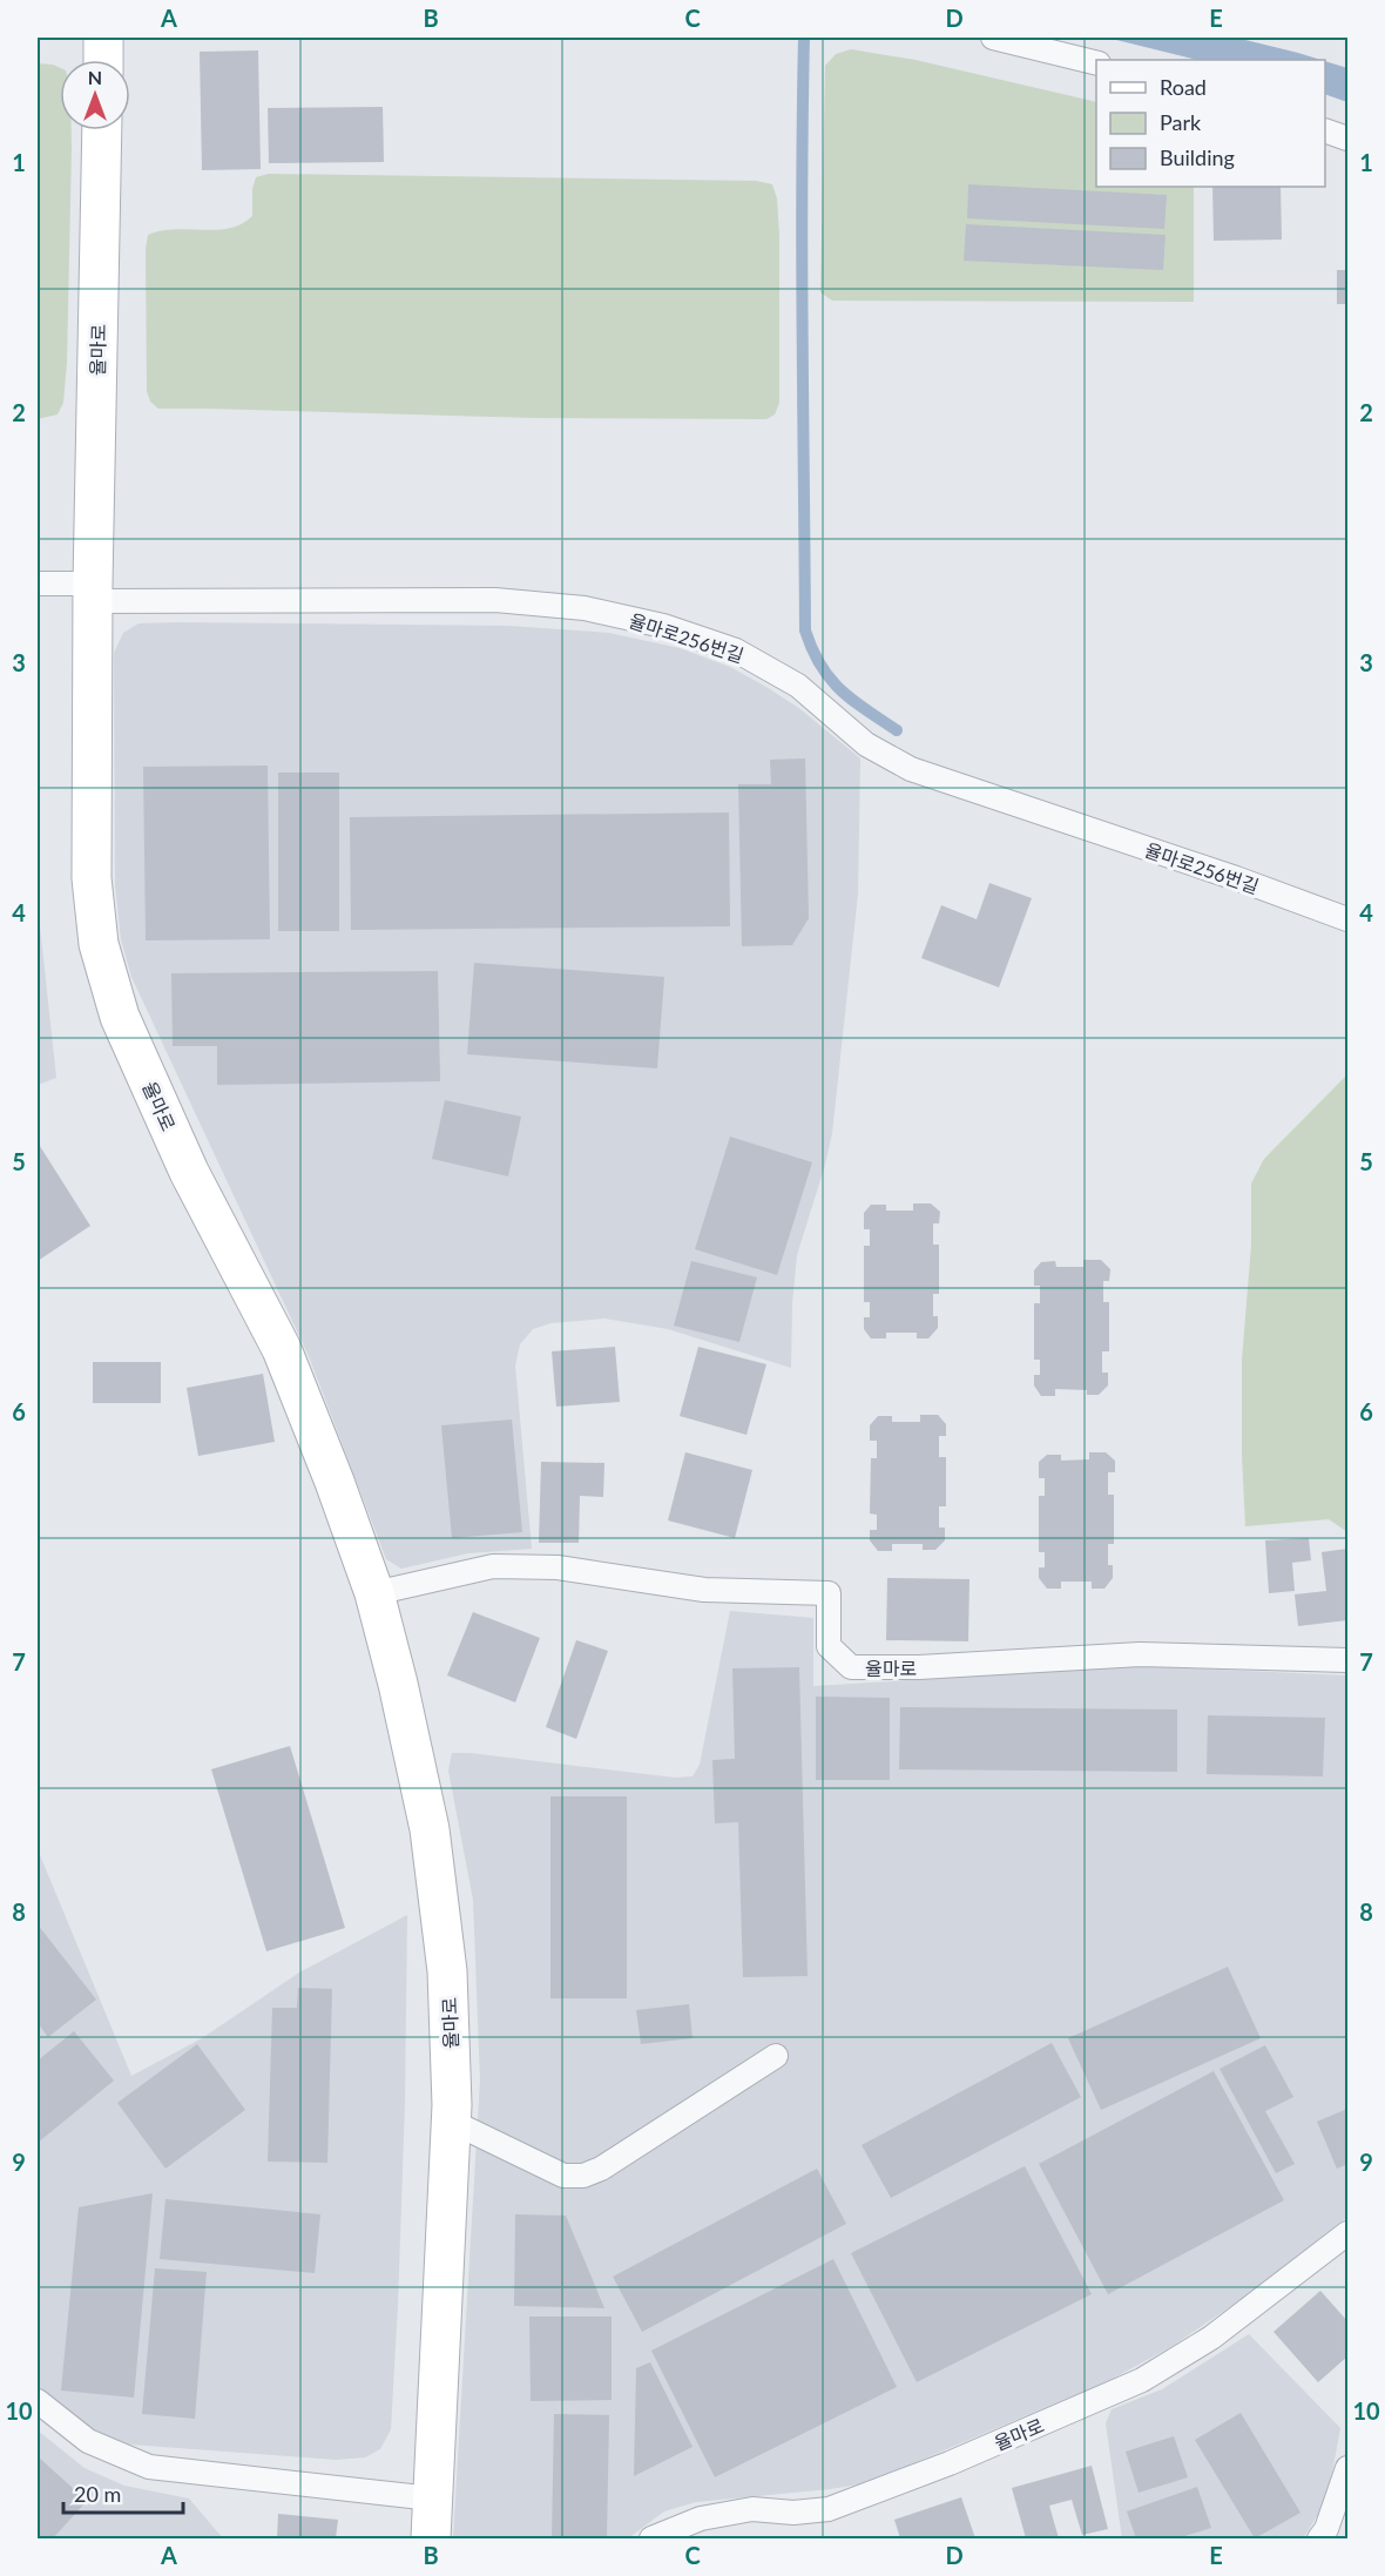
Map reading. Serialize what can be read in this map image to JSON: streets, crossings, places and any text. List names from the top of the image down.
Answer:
{
  "streets": {
    "street": ["율마로"],
    "lane": ["율마로256번길"]
  },
  "crossings": [
    ["율마로", "율마로256번길"]
  ],
  "legend": ["Road", "Park", "Building"],
  "scale_bar": "20 m",
  "north": "top",
  "grid": {
    "columns": [
      "A",
      "B",
      "C",
      "D",
      "E"
    ],
    "rows": [
      "1",
      "2",
      "3",
      "4",
      "5",
      "6",
      "7",
      "8",
      "9",
      "10"
    ]
  }
}
